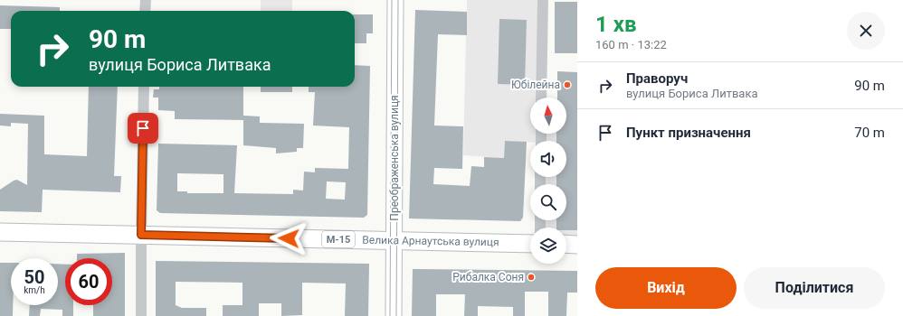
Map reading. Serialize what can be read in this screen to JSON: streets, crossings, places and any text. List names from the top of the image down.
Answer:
{
  "streets": {
    "main road": ["Преображенська вулиця", "М-15", "Велика Арнаутська вулиця"]
  },
  "crossings": [
    ["Преображенська вулиця", "Велика Арнаутська вулиця"]
  ],
  "places": ["Юбілейна", "Рибалка Соня"],
  "north": "top",
  "page": {
    "heading": ["1 хв", "160 m · 13:22"],
    "turn": ["90 m", "вулиця Бориса Литвака"],
    "list": [
      {
        "name": "Праворуч",
        "note": "вулиця Бориса Литвака",
        "value": "90 m"
      },
      {
        "name": "Пункт призначення",
        "value": "70 m"
      }
    ],
    "speed": "50 km/h",
    "limit": "60",
    "buttons": ["Вихід", "Поділитися"]
  }
}
